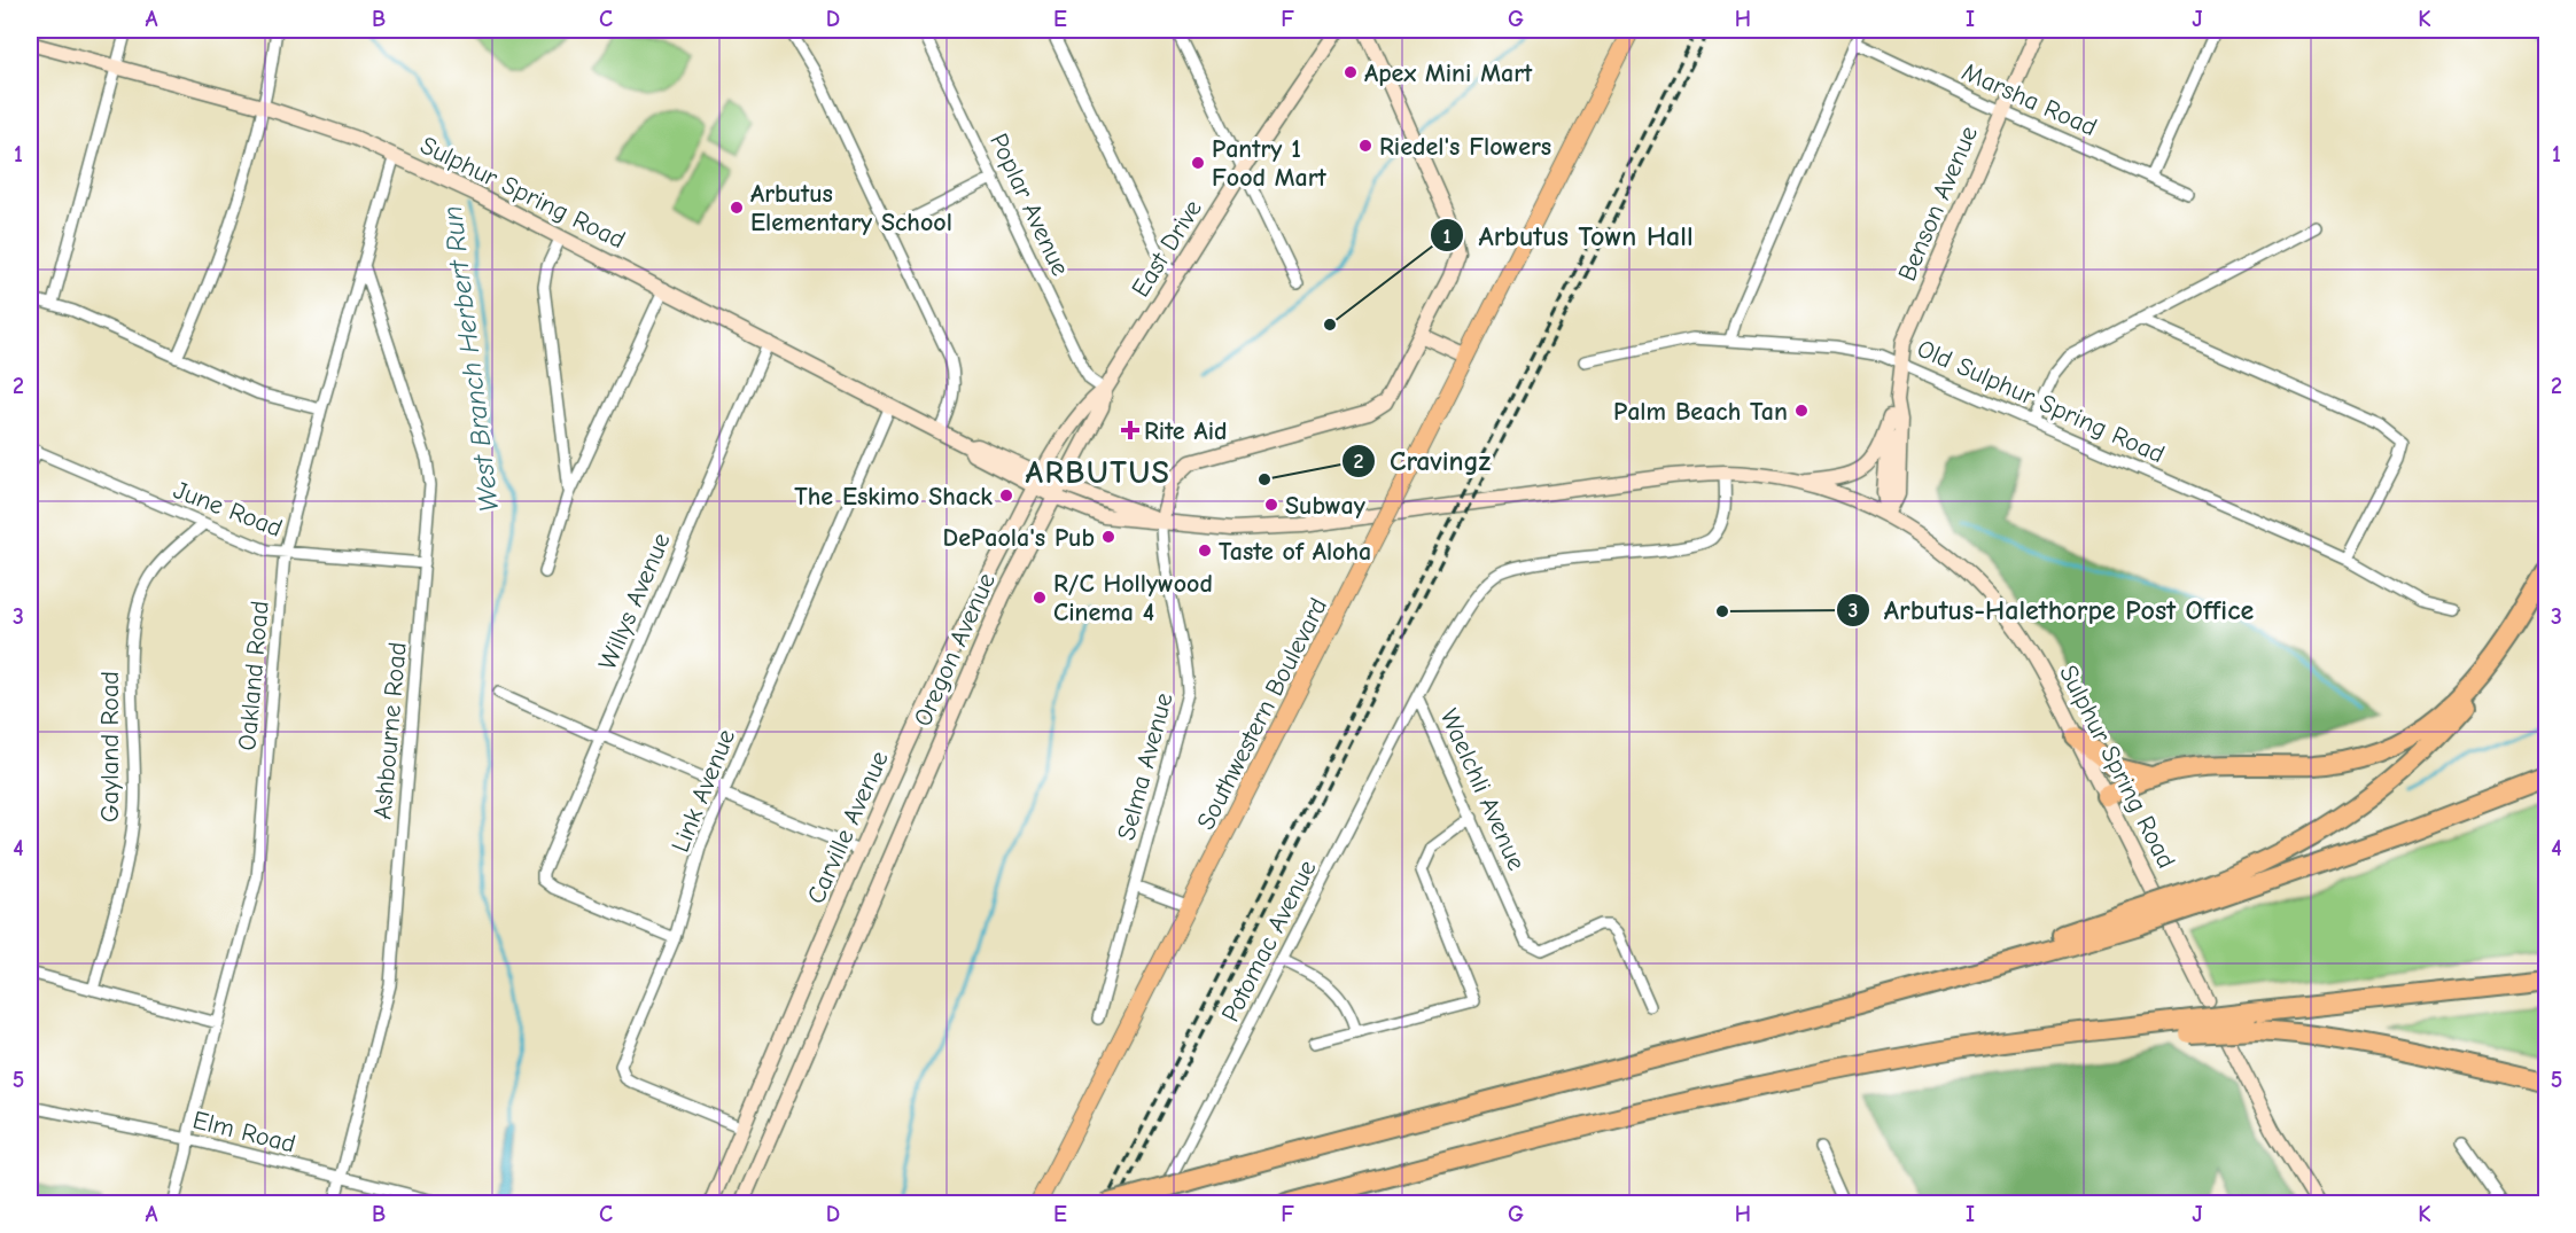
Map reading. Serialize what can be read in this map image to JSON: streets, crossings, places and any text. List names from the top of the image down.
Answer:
{
  "streets": {
    "main road": ["Southwestern Boulevard"],
    "street": [
      "Marsha Road",
      "Sulphur Spring Road",
      "Benson Avenue",
      "Poplar Avenue",
      "East Drive",
      "Old Sulphur Spring Road",
      "June Road",
      "Willys Avenue",
      "Oregon Avenue",
      "Oakland Road",
      "Ashbourne Road",
      "Gayland Road",
      "Selma Avenue",
      "Waelchli Avenue",
      "Link Avenue",
      "Carville Avenue",
      "Potomac Avenue",
      "Elm Road"
    ]
  },
  "crossings": [
    ["Marsha Road", "Benson Avenue"],
    ["Sulphur Spring Road", "Benson Avenue"],
    ["Sulphur Spring Road", "East Drive"],
    ["Sulphur Spring Road", "Willys Avenue"],
    ["Sulphur Spring Road", "Oregon Avenue"],
    ["Sulphur Spring Road", "Oakland Road"],
    ["Sulphur Spring Road", "Selma Avenue"],
    ["Sulphur Spring Road", "Waelchli Avenue"],
    ["Sulphur Spring Road", "Link Avenue"],
    ["Sulphur Spring Road", "Carville Avenue"],
    ["Benson Avenue", "Old Sulphur Spring Road"],
    ["Poplar Avenue", "East Drive"],
    ["East Drive", "Oregon Avenue"],
    ["East Drive", "Carville Avenue"],
    ["June Road", "Oakland Road"],
    ["June Road", "Ashbourne Road"],
    ["June Road", "Gayland Road"],
    ["Willys Avenue", "Link Avenue"],
    ["Oakland Road", "Ashbourne Road"],
    ["Oakland Road", "Elm Road"],
    ["Ashbourne Road", "Elm Road"],
    ["Waelchli Avenue", "Potomac Avenue"],
    ["Link Avenue", "Carville Avenue"]
  ],
  "districts": ["ARBUTUS"],
  "water": ["West Branch Herbert Run"],
  "places": {
    "other": [
      "Apex Mini Mart",
      "Riedel's Flowers",
      "Pantry 1 Food Mart",
      "Arbutus Elementary School",
      "Arbutus Town Hall",
      "Palm Beach Tan",
      "Cravingz",
      "The Eskimo Shack",
      "Subway",
      "DePaola's Pub",
      "Taste of Aloha",
      "R/C Hollywood Cinema 4",
      "Arbutus-Halethorpe Post Office"
    ],
    "health": ["Rite Aid"]
  },
  "grid": {
    "columns": [
      "A",
      "B",
      "C",
      "D",
      "E",
      "F",
      "G",
      "H",
      "I",
      "J",
      "K"
    ],
    "rows": [
      "1",
      "2",
      "3",
      "4",
      "5"
    ]
  }
}
